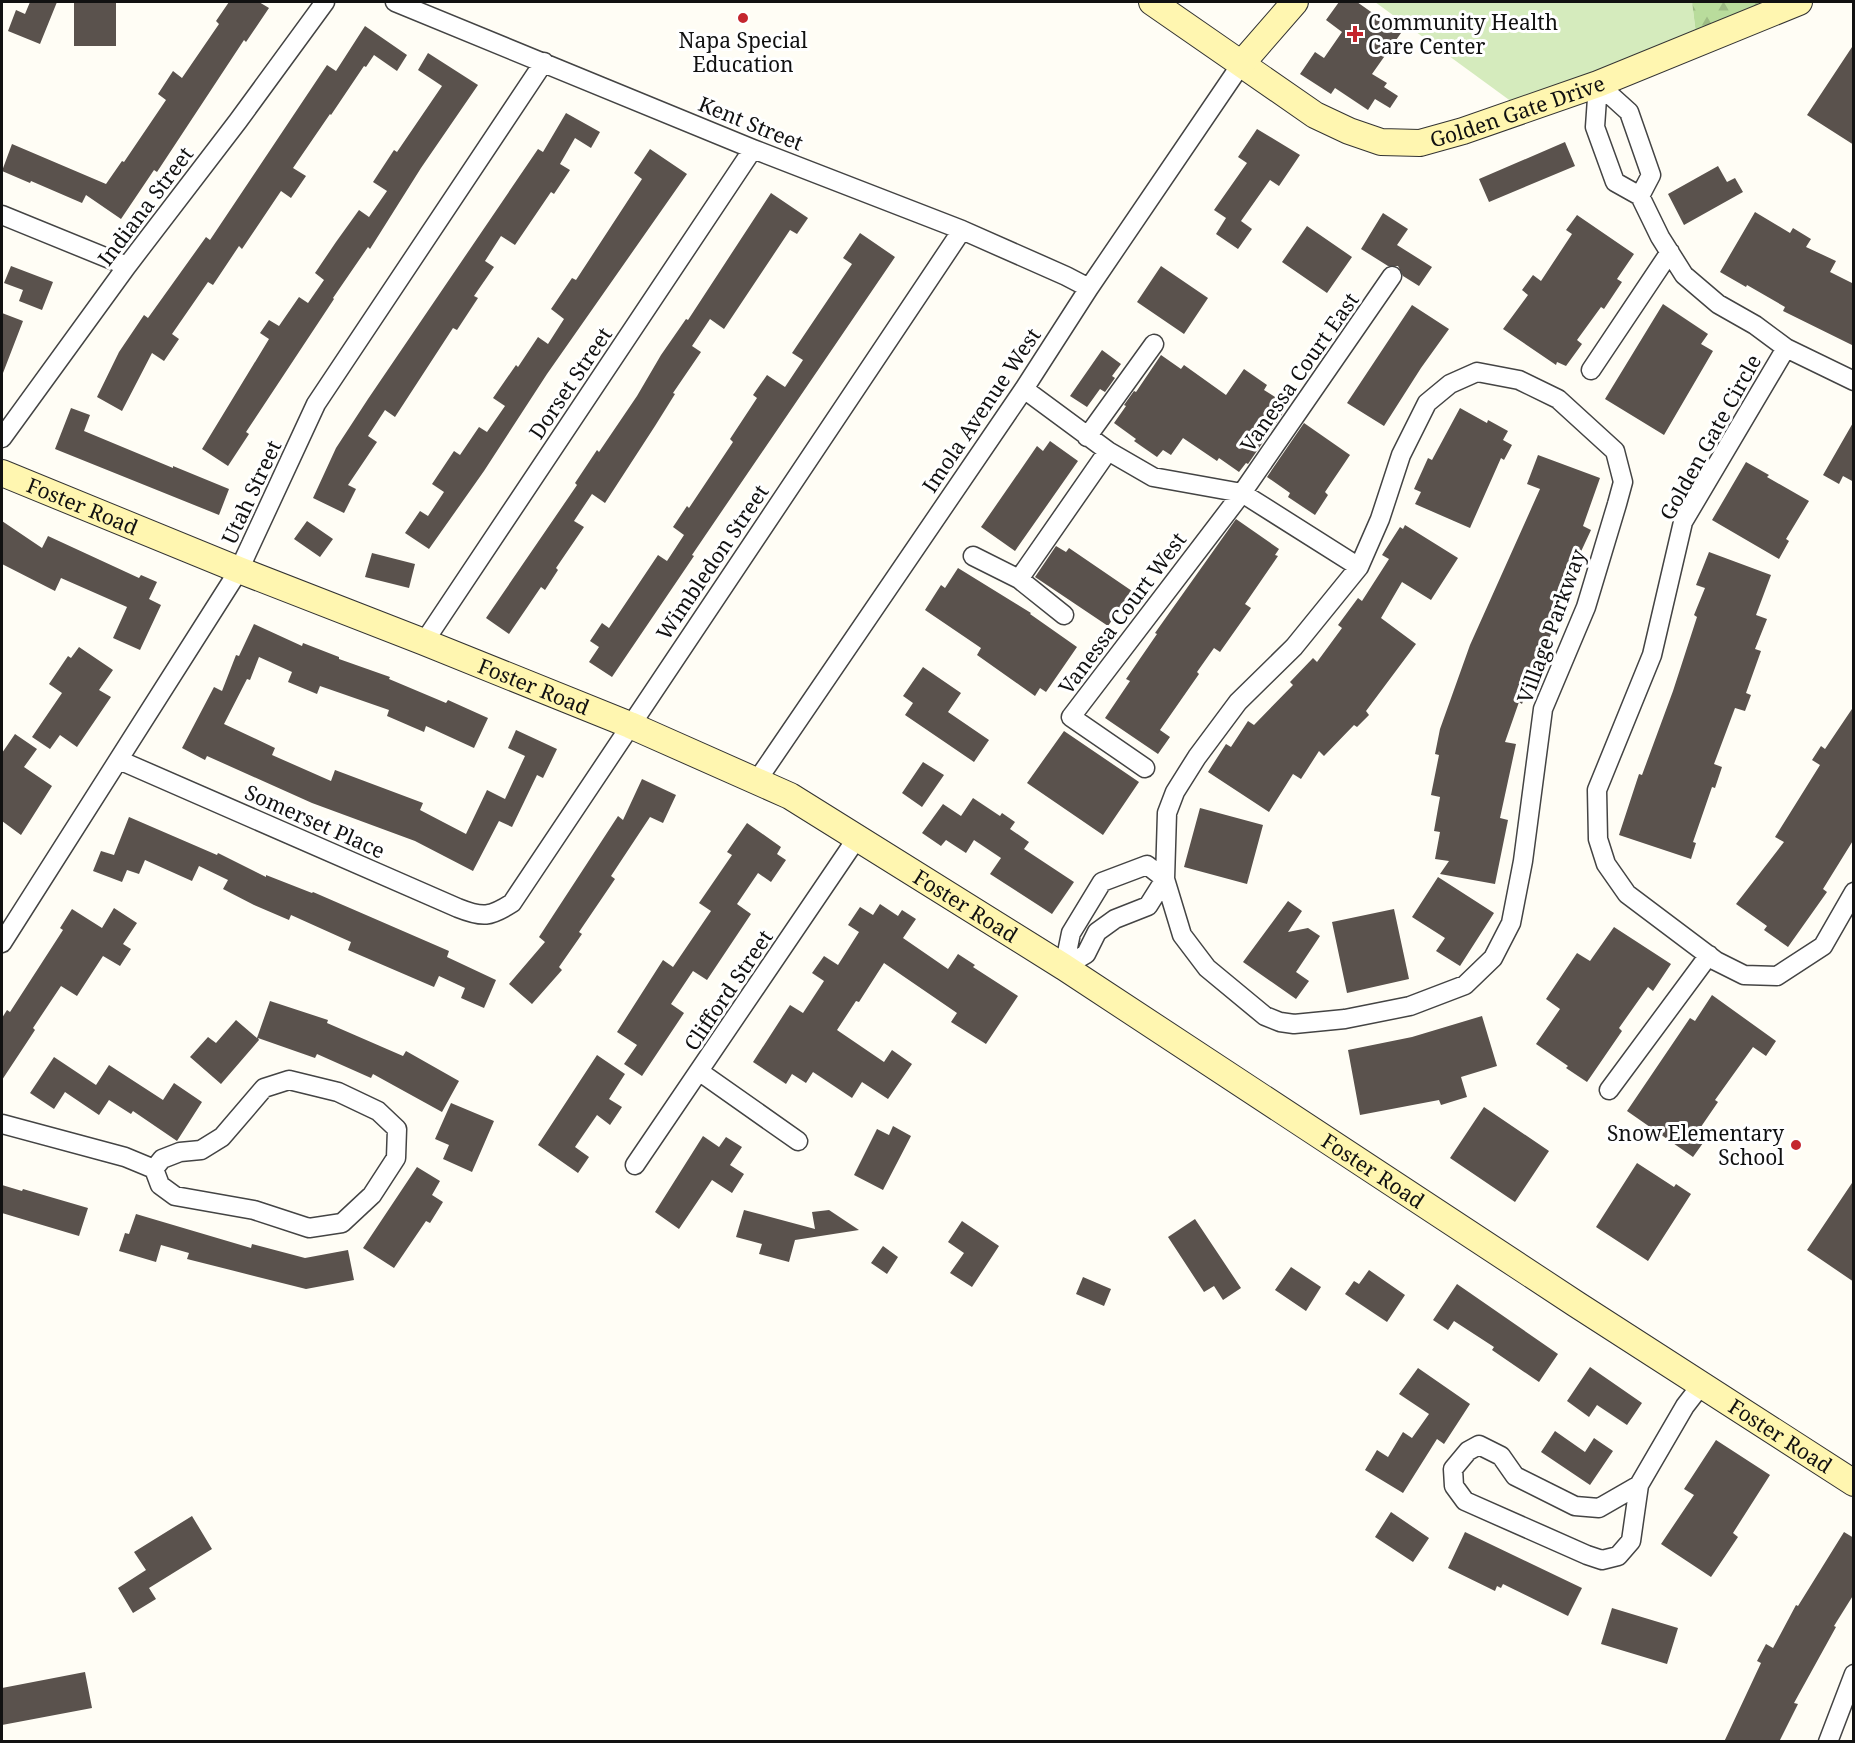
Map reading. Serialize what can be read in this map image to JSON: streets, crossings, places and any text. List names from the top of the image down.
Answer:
{
  "streets": {
    "street": [
      "Golden Gate Drive",
      "Kent Street",
      "Indiana Street",
      "Vanessa Court East",
      "Dorset Street",
      "Imola Avenue West",
      "Golden Gate Circle",
      "Utah Street",
      "Foster Road",
      "Wimbledon Street",
      "Vanessa Court West",
      "Village Parkway",
      "Somerset Place",
      "Clifford Street"
    ]
  },
  "crossings": [
    ["Golden Gate Drive", "Imola Avenue West"],
    ["Kent Street", "Dorset Street"],
    ["Kent Street", "Imola Avenue West"],
    ["Kent Street", "Utah Street"],
    ["Kent Street", "Wimbledon Street"],
    ["Vanessa Court East", "Vanessa Court West"],
    ["Dorset Street", "Foster Road"],
    ["Imola Avenue West", "Foster Road"],
    ["Utah Street", "Foster Road"],
    ["Utah Street", "Somerset Place"],
    ["Foster Road", "Wimbledon Street"],
    ["Foster Road", "Clifford Street"],
    ["Wimbledon Street", "Somerset Place"]
  ],
  "places": {
    "other": ["Napa Special Education", "Snow Elementary School"],
    "health": ["Community Health Care Center"]
  }
}
